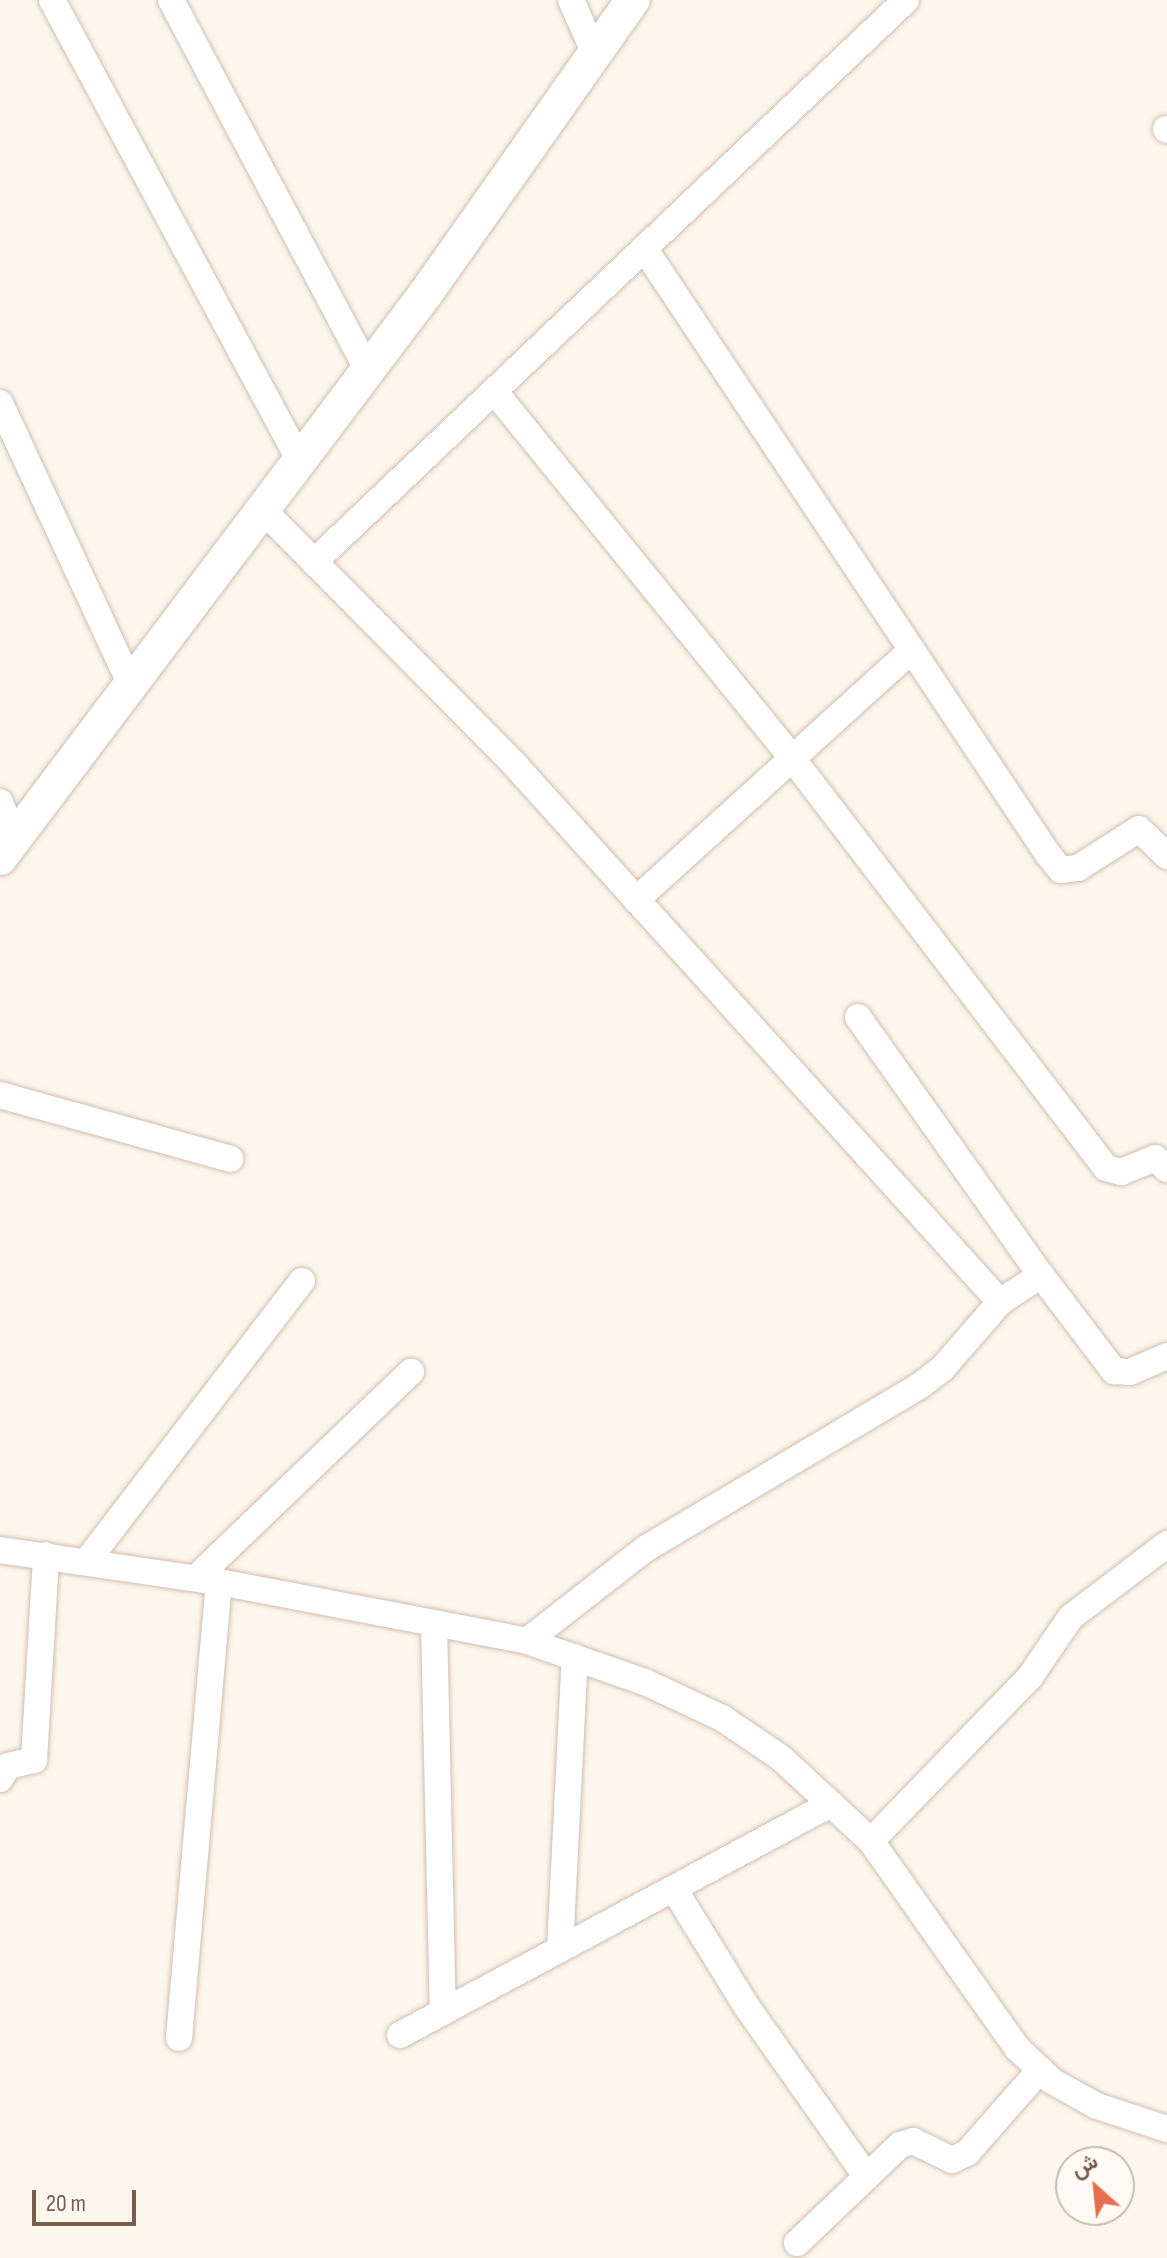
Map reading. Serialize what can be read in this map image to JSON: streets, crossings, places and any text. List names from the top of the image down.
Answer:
{
  "scale_bar": "20 m",
  "north": "top left"
}
